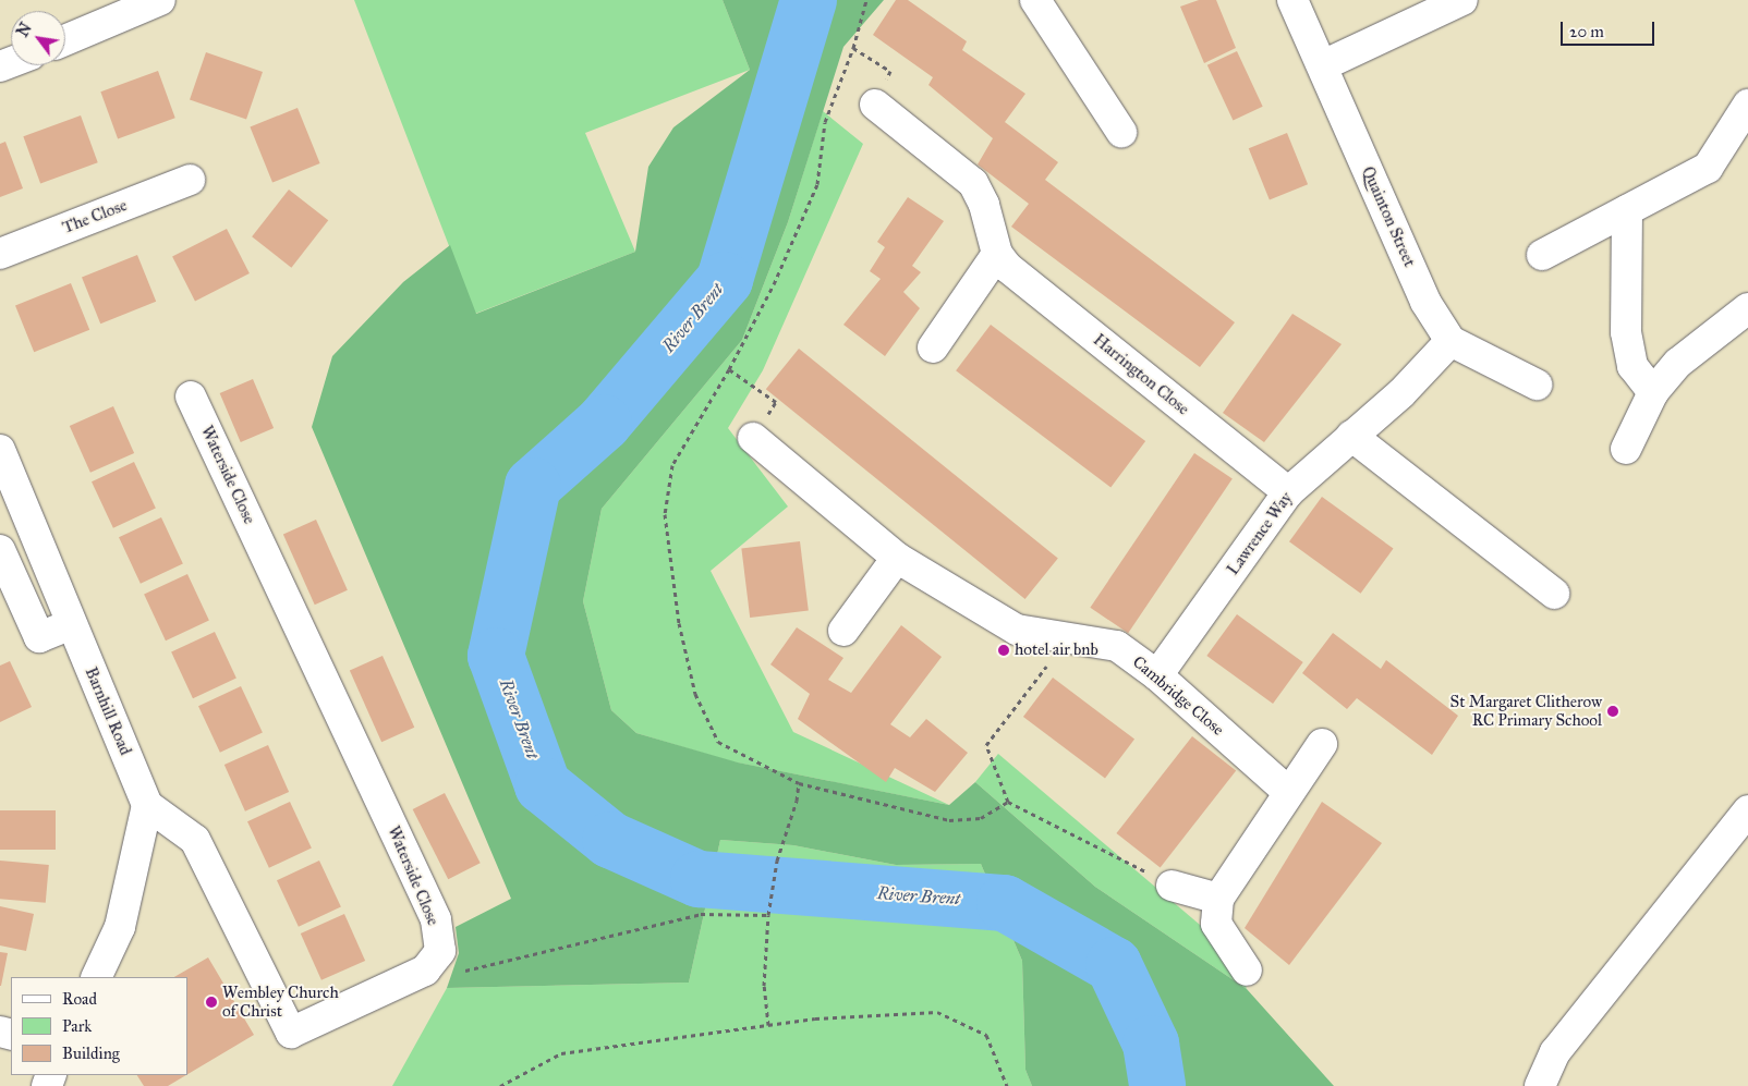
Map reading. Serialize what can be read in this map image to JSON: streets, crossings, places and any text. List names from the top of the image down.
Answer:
{
  "streets": {
    "street": [
      "The Close",
      "Quainton Street",
      "Harrington Close",
      "Waterside Close",
      "Lawrence Way",
      "Cambridge Close",
      "Barnhill Road"
    ]
  },
  "crossings": [
    ["Quainton Street", "Lawrence Way"],
    ["Harrington Close", "Lawrence Way"],
    ["Lawrence Way", "Cambridge Close"]
  ],
  "water": ["River Brent"],
  "places": ["hotel air bnb", "St Margaret Clitherow RC Primary School", "Wembley Church of Christ"],
  "legend": ["Road", "Park", "Building"],
  "scale_bar": "20 m",
  "north": "top left"
}
